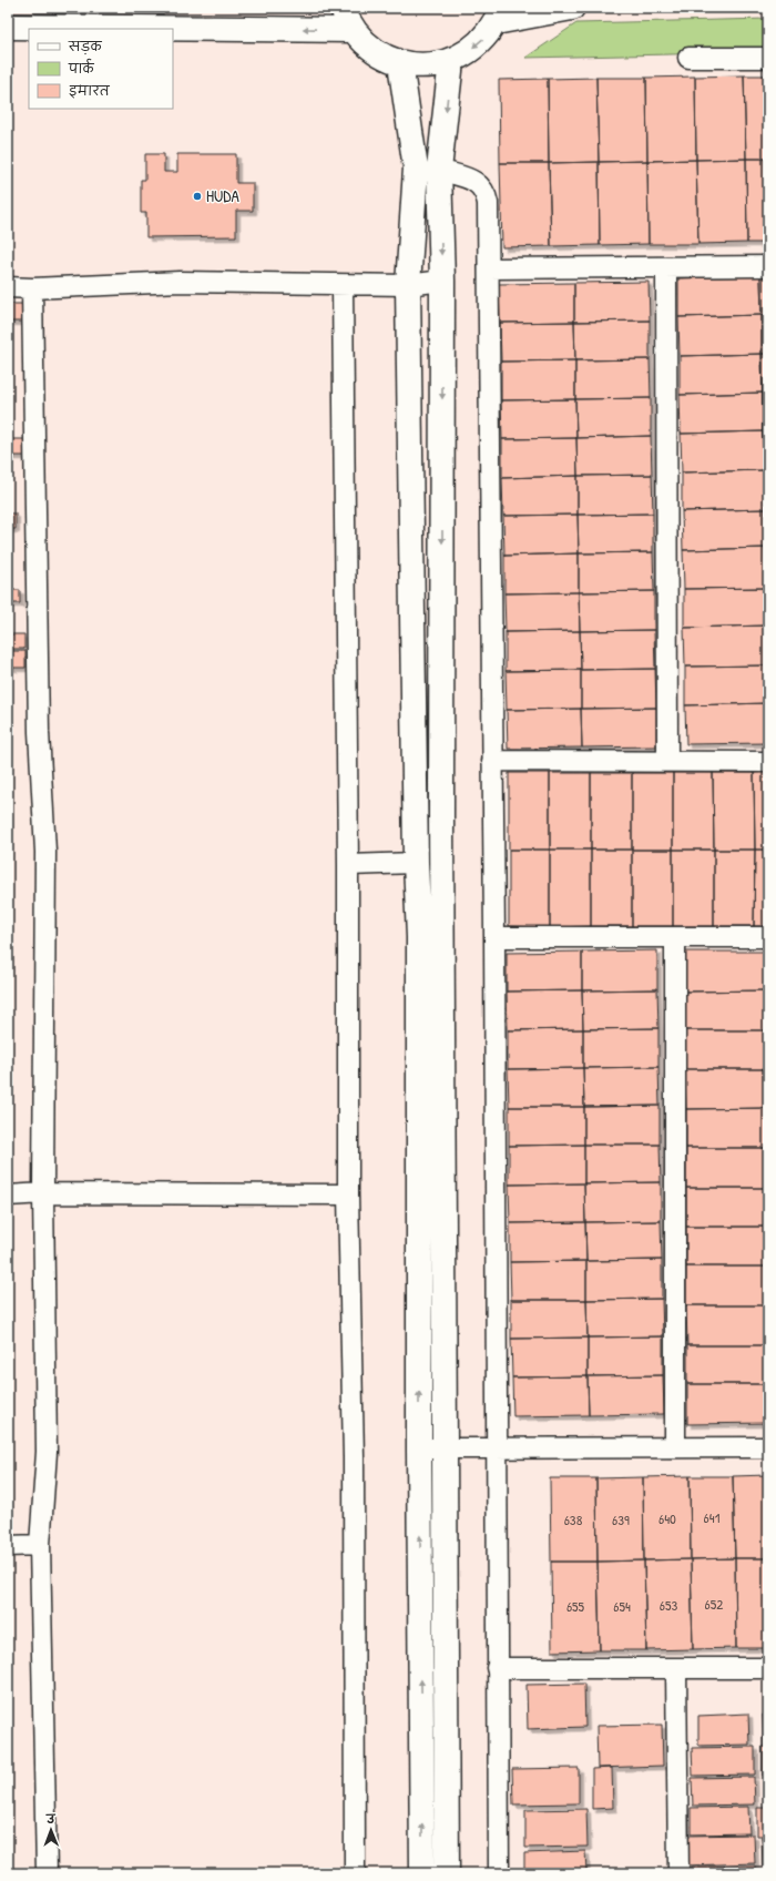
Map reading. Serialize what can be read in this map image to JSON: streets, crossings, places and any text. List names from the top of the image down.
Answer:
{
  "places": ["HUDA"],
  "house_numbers": [
    "641",
    "640",
    "638",
    "639",
    "652",
    "653",
    "655",
    "654"
  ],
  "legend": ["सड़क", "पार्क", "इमारत"],
  "north": "top"
}
